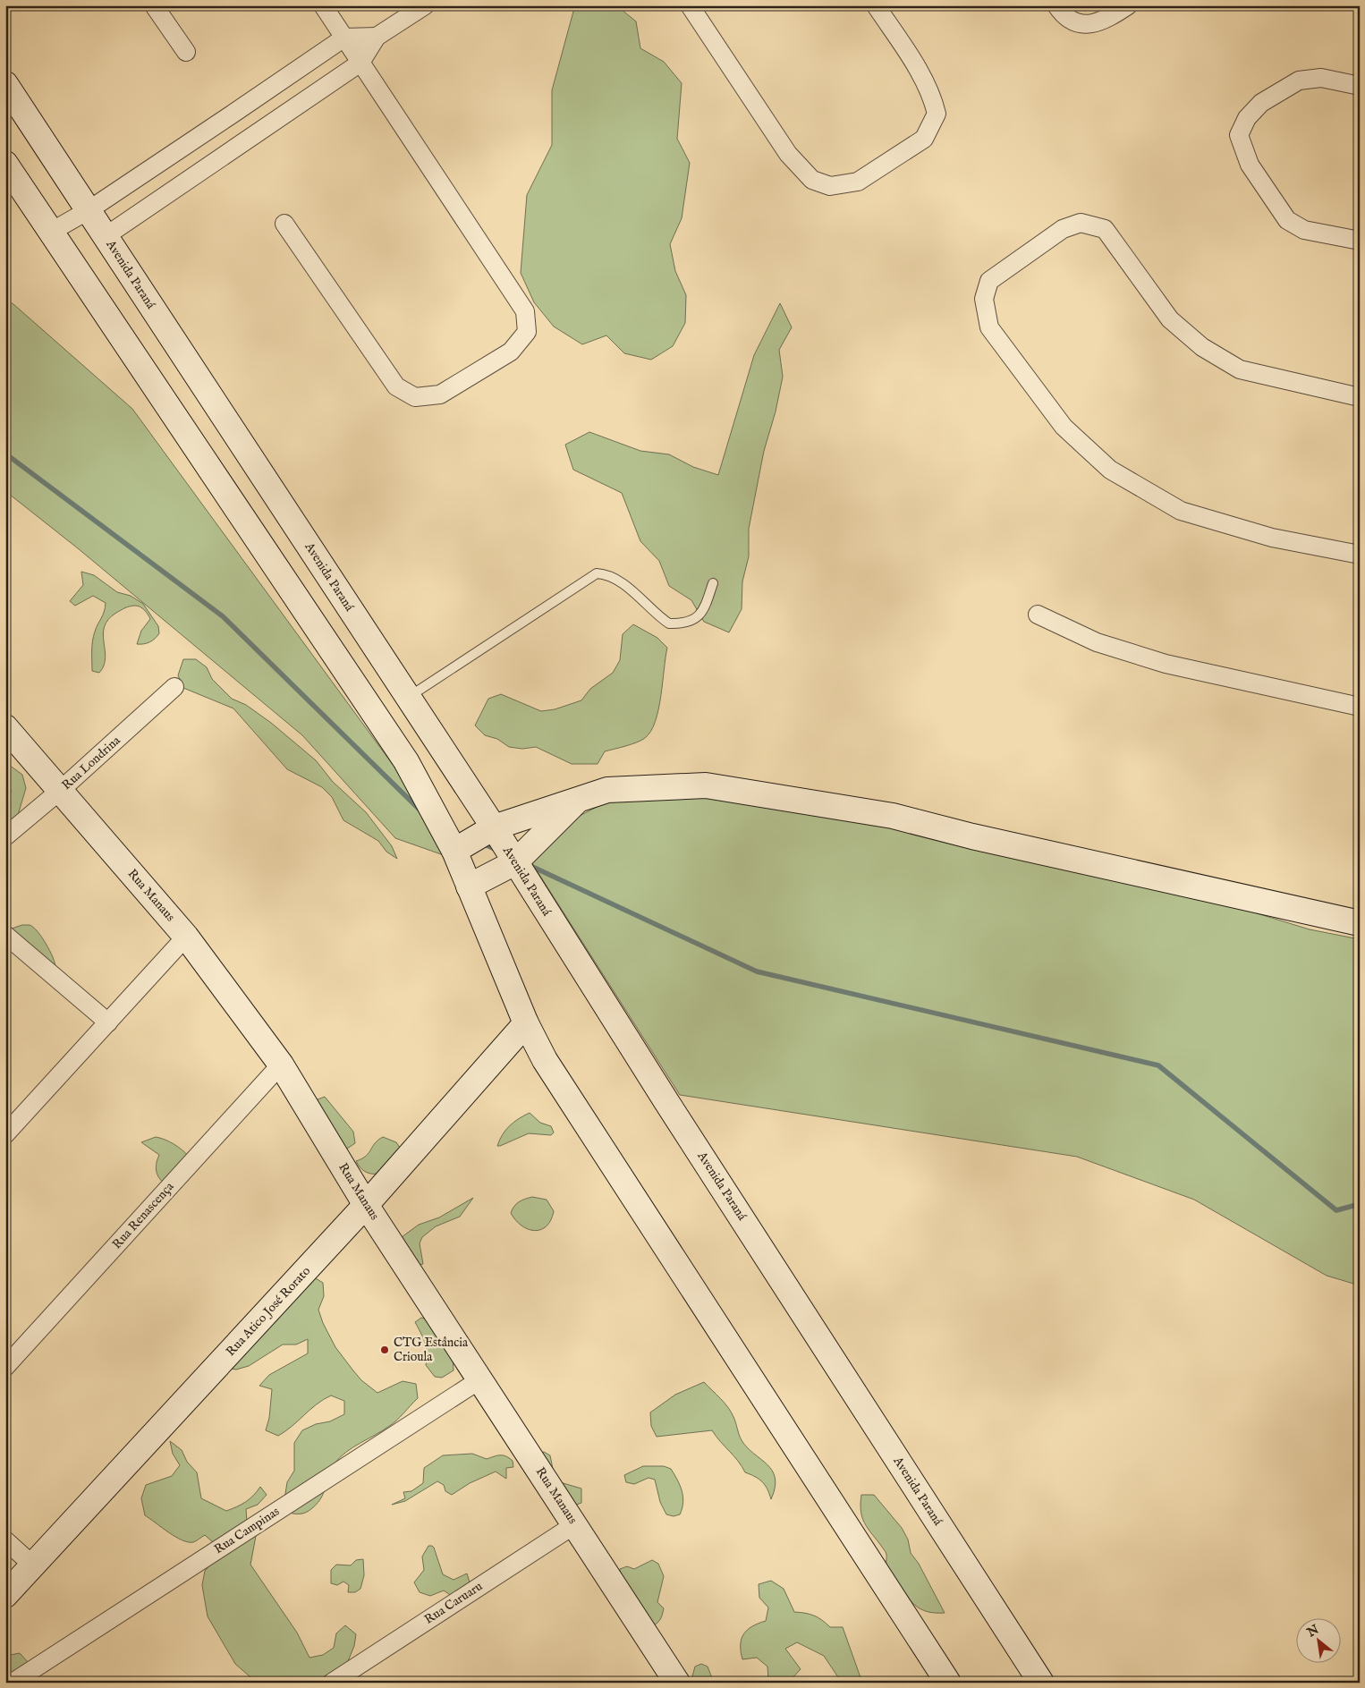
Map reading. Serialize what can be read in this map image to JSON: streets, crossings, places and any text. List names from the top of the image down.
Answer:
{
  "streets": {
    "main road": ["Avenida Paraná", "Rua Manaus", "Rua Atico José Rorato"],
    "street": [
      "Rua Londrina",
      "Rua Renascença",
      "Rua Campinas",
      "Rua Caruaru"
    ]
  },
  "crossings": [
    ["Rua Londrina", "Rua Manaus"],
    ["Rua Manaus", "Rua Renascença"],
    ["Rua Manaus", "Rua Atico José Rorato"],
    ["Rua Manaus", "Rua Campinas"],
    ["Rua Manaus", "Rua Caruaru"]
  ],
  "places": ["CTG Estância Crioula"],
  "north": "top left"
}
